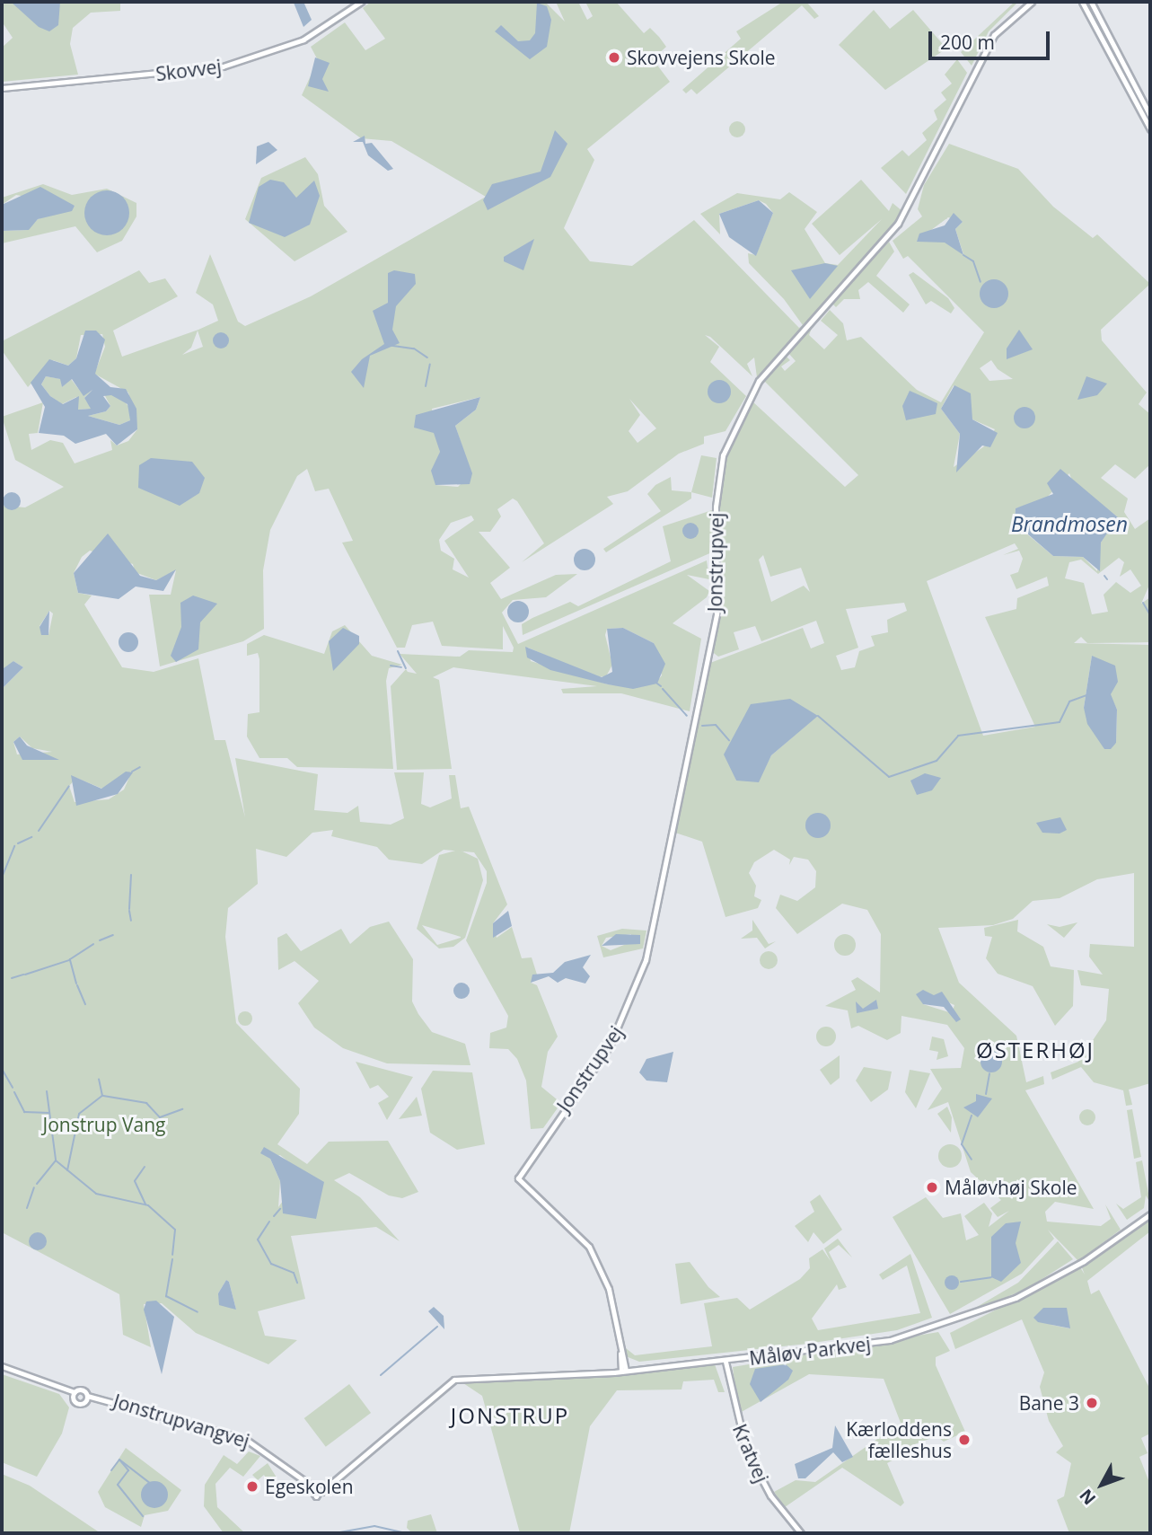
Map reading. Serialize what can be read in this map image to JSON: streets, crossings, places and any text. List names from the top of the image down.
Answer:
{
  "streets": {
    "street": [
      "Skovvej",
      "Jonstrupvej",
      "Måløv Parkvej",
      "Jonstrupvangvej",
      "Kratvej"
    ]
  },
  "crossings": [
    ["Jonstrupvej", "Måløv Parkvej"],
    ["Måløv Parkvej", "Jonstrupvangvej"],
    ["Måløv Parkvej", "Kratvej"]
  ],
  "districts": ["ØSTERHØJ", "JONSTRUP"],
  "water": ["Brandmosen"],
  "parks": ["Jonstrup Vang"],
  "places": [
    "Skovvejens Skole",
    "Måløvhøj Skole",
    "Bane 3",
    "Kærloddens fælleshus",
    "Egeskolen"
  ],
  "scale_bar": "200 m",
  "north": "bottom left"
}
